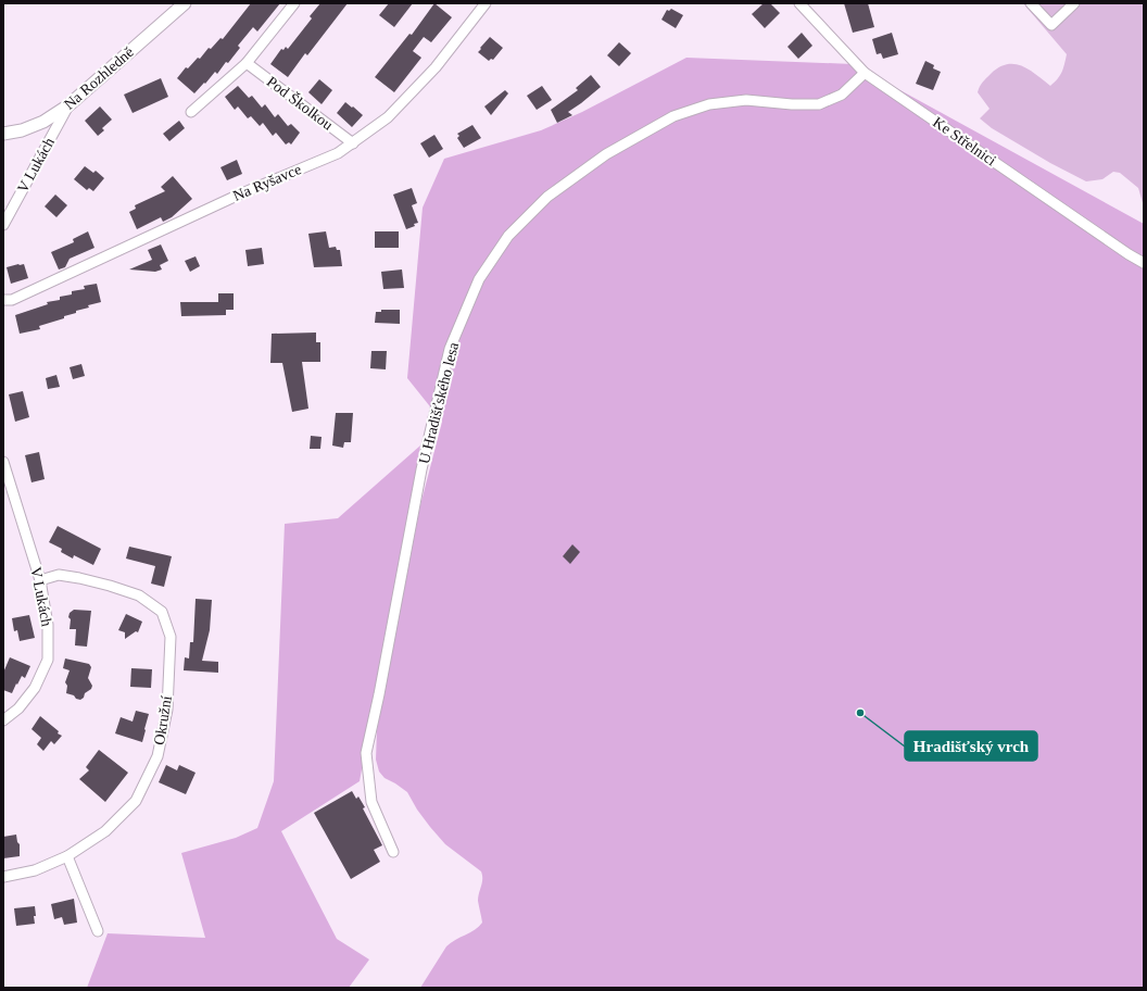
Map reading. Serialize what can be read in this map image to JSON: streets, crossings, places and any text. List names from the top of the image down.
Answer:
{
  "streets": {
    "street": [
      "Na Rozhledně",
      "Pod Školkou",
      "Ke Střelnici",
      "V Lukách",
      "Na Ryšavce",
      "U Hradišťského lesa",
      "Okružní"
    ]
  },
  "crossings": [
    ["Na Rozhledně", "V Lukách"],
    ["Pod Školkou", "Na Ryšavce"],
    ["Ke Střelnici", "U Hradišťského lesa"],
    ["V Lukách", "Okružní"]
  ],
  "places": ["Hradišťský vrch"]
}
